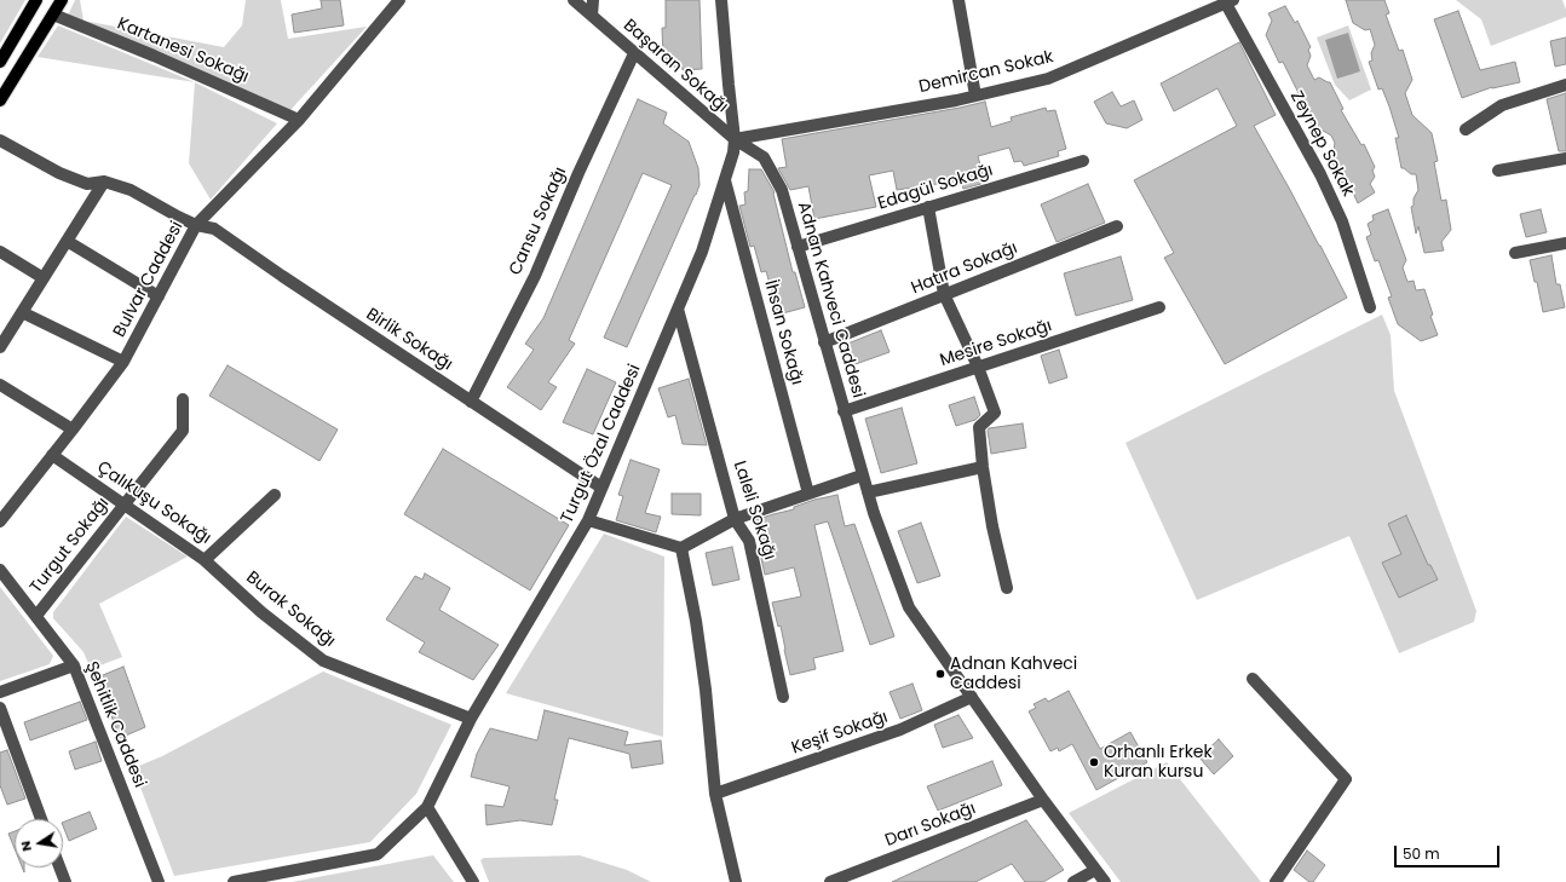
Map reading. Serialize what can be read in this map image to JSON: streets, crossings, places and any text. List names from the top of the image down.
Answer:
{
  "streets": {
    "street": [
      "Kartanesi Sokağı",
      "Başaran Sokağı",
      "Demircan Sokak",
      "Zeynep Sokak",
      "Edagül Sokağı",
      "Cansu Sokağı",
      "Hatıra Sokağı",
      "Bulvar Caddesi",
      "Adnan Kahveci Caddesi",
      "İhsan Sokağı",
      "Birlik Sokağı",
      "Mesire Sokağı",
      "Turgut Özal Caddesi",
      "Çalıkuşu Sokağı",
      "Laleli Sokağı",
      "Turgut Sokağı",
      "Burak Sokağı",
      "Şehitlik Caddesi",
      "Keşif Sokağı",
      "Darı Sokağı"
    ]
  },
  "crossings": [
    ["Kartanesi Sokağı", "Bulvar Caddesi"],
    ["Başaran Sokağı", "Demircan Sokak"],
    ["Başaran Sokağı", "Cansu Sokağı"],
    ["Başaran Sokağı", "Adnan Kahveci Caddesi"],
    ["Başaran Sokağı", "Turgut Özal Caddesi"],
    ["Demircan Sokak", "Zeynep Sokak"],
    ["Demircan Sokak", "Adnan Kahveci Caddesi"],
    ["Demircan Sokak", "Turgut Özal Caddesi"],
    ["Edagül Sokağı", "Adnan Kahveci Caddesi"],
    ["Cansu Sokağı", "Birlik Sokağı"],
    ["Hatıra Sokağı", "Adnan Kahveci Caddesi"],
    ["Bulvar Caddesi", "Birlik Sokağı"],
    ["Bulvar Caddesi", "Çalıkuşu Sokağı"],
    ["Adnan Kahveci Caddesi", "Mesire Sokağı"],
    ["Adnan Kahveci Caddesi", "Turgut Özal Caddesi"],
    ["Adnan Kahveci Caddesi", "Keşif Sokağı"],
    ["Adnan Kahveci Caddesi", "Darı Sokağı"],
    ["İhsan Sokağı", "Turgut Özal Caddesi"],
    ["Birlik Sokağı", "Turgut Özal Caddesi"],
    ["Turgut Özal Caddesi", "Laleli Sokağı"],
    ["Turgut Özal Caddesi", "Burak Sokağı"],
    ["Çalıkuşu Sokağı", "Turgut Sokağı"],
    ["Çalıkuşu Sokağı", "Burak Sokağı"],
    ["Turgut Sokağı", "Şehitlik Caddesi"]
  ],
  "places": ["Adnan Kahveci Caddesi", "Orhanlı Erkek Kuran kursu"],
  "scale_bar": "50 m",
  "north": "left"
}
